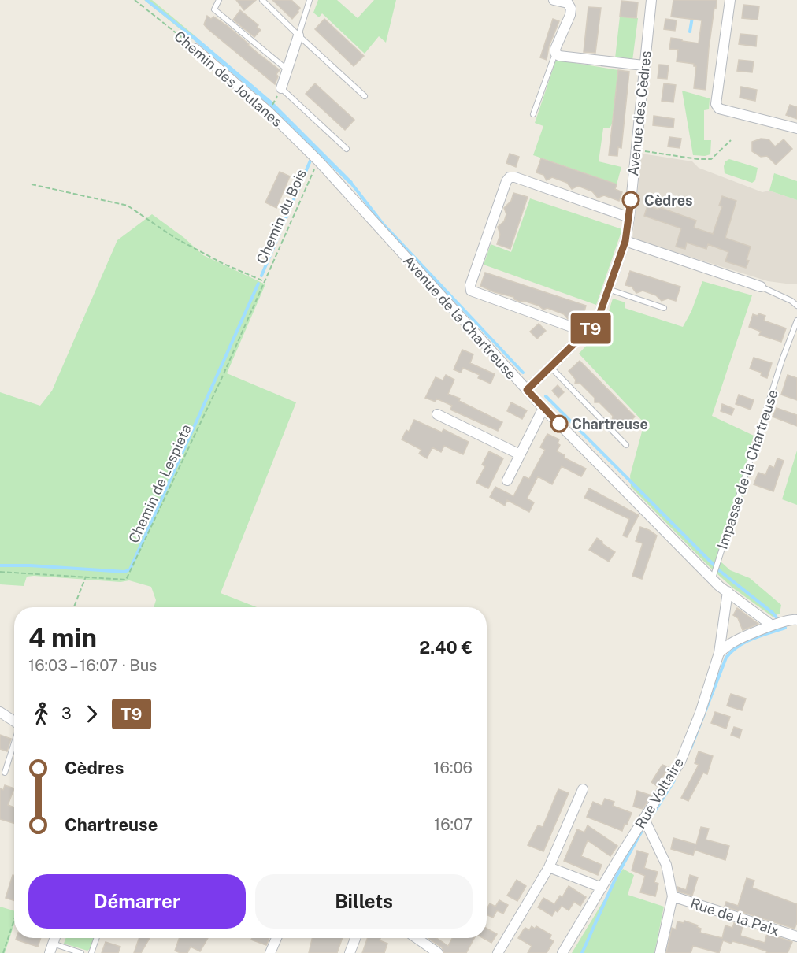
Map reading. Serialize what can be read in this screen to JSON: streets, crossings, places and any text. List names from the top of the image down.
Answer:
{
  "streets": {
    "street": [
      "Chemin des Joulanes",
      "Avenue des Cèdres",
      "Avenue de la Chartreuse",
      "Rue Voltaire",
      "Rue de la Paix"
    ],
    "lane": ["Impasse de la Chartreuse"],
    "path": ["Chemin du Bois", "Chemin de Lespieta"]
  },
  "crossings": [
    ["Chemin des Joulanes", "Chemin du Bois"],
    ["Chemin des Joulanes", "Avenue de la Chartreuse"],
    ["Avenue des Cèdres", "Avenue de la Chartreuse"],
    ["Chemin du Bois", "Avenue de la Chartreuse"],
    ["Chemin du Bois", "Chemin de Lespieta"],
    ["Avenue de la Chartreuse", "Impasse de la Chartreuse"],
    ["Avenue de la Chartreuse", "Rue Voltaire"]
  ],
  "places": ["Cèdres", "Chartreuse"],
  "lines": ["bus line T9"],
  "page": {
    "on_map": "T9",
    "heading": ["4 min", "16:03 – 16:07 · Bus", "2.40 €"],
    "legs": ["3", "T9"],
    "list": [
      {
        "name": "Cèdres",
        "value": "16:06"
      },
      {
        "name": "Chartreuse",
        "value": "16:07"
      }
    ],
    "buttons": ["Démarrer", "Billets"]
  }
}
